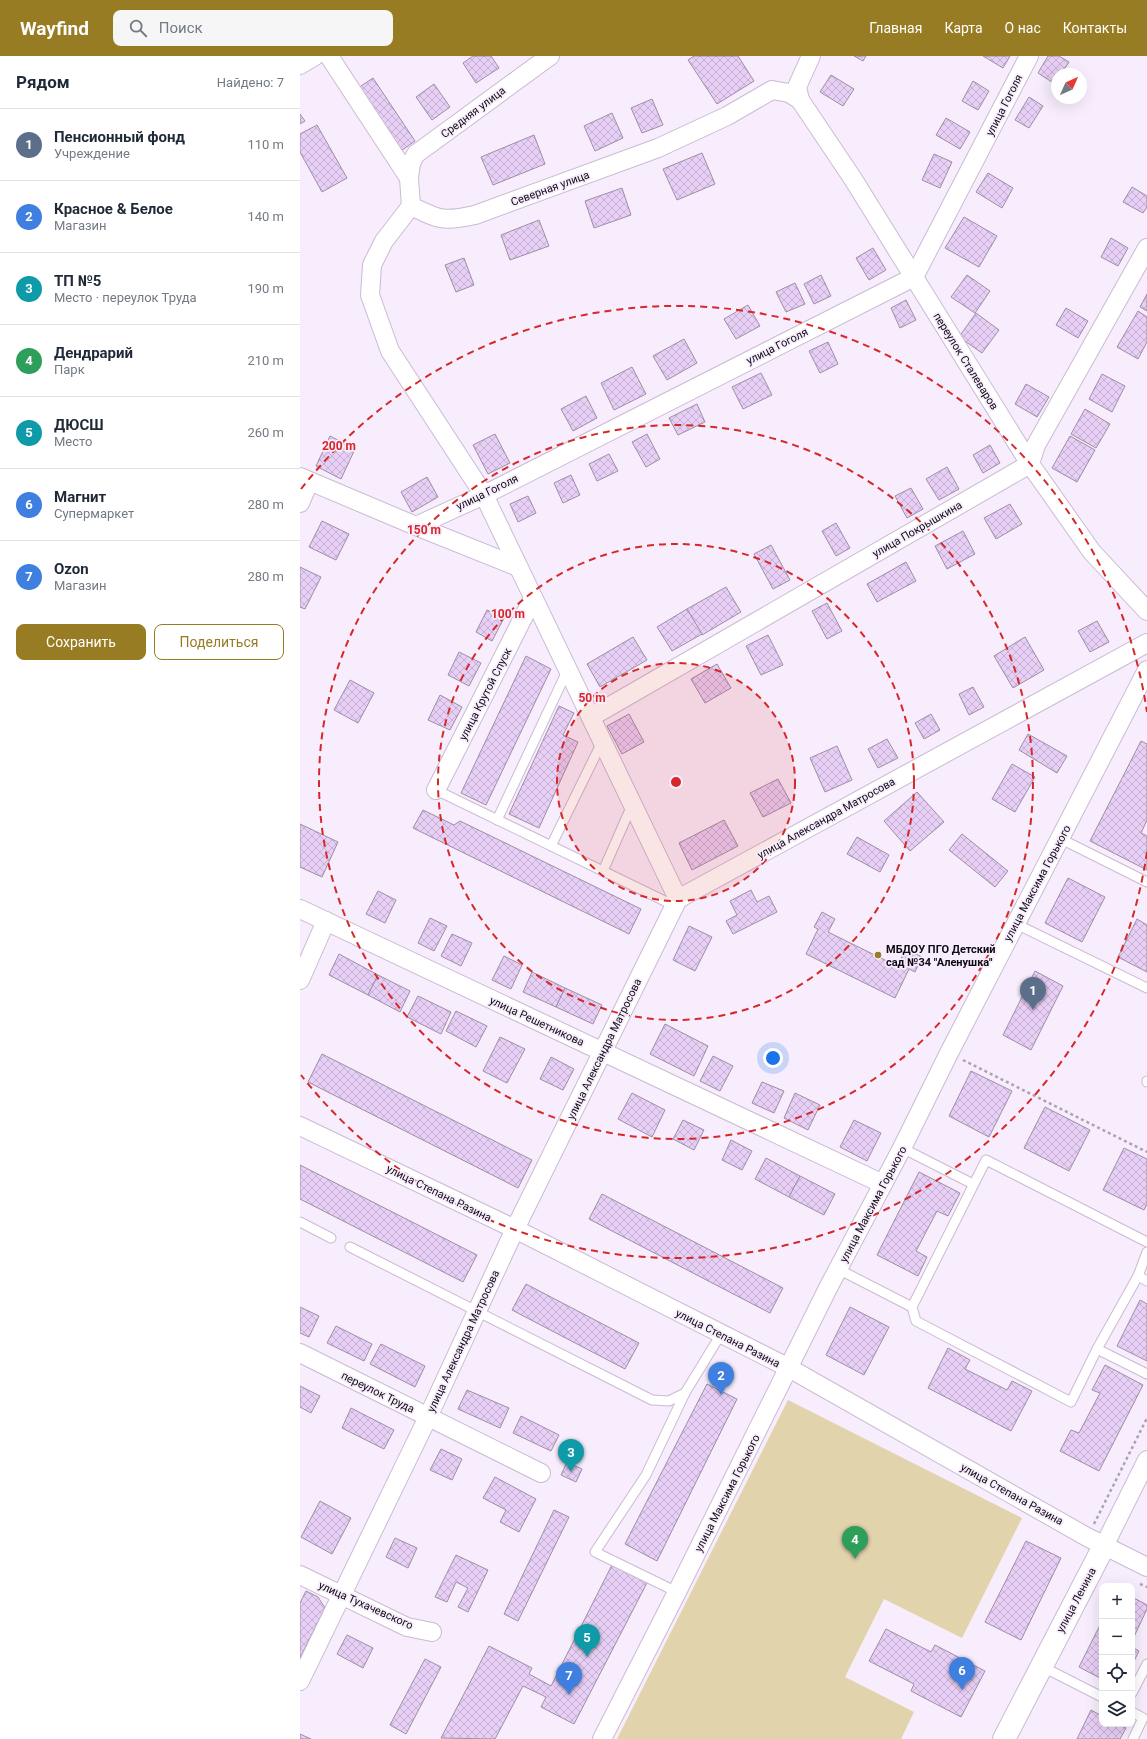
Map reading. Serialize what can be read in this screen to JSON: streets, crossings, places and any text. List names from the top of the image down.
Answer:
{
  "streets": {
    "street": [
      "улица Гоголя",
      "Средняя улица",
      "Северная улица",
      "переулок Сталеваров",
      "улица Покрышкина",
      "улица Крутой Спуск",
      "улица Александра Матросова",
      "улица Максима Горького",
      "улица Решетникова",
      "улица Степана Разина",
      "переулок Труда",
      "улица Ленина",
      "улица Тухачевского"
    ]
  },
  "crossings": [
    ["улица Гоголя", "переулок Сталеваров"],
    ["Северная улица", "переулок Сталеваров"],
    ["переулок Сталеваров", "улица Покрышкина"],
    ["улица Александра Матросова", "улица Решетникова"],
    ["улица Александра Матросова", "улица Степана Разина"],
    ["улица Александра Матросова", "переулок Труда"],
    ["улица Александра Матросова", "улица Тухачевского"],
    ["улица Максима Горького", "улица Решетникова"],
    ["улица Максима Горького", "улица Степана Разина"],
    ["улица Степана Разина", "улица Ленина"]
  ],
  "places": ["МБДОУ ПГО Детский сад №34 \"Аленушка\""],
  "north": "top right",
  "page": {
    "header": "Wayfind",
    "search": "Поиск",
    "nav": [
      "Главная",
      "Карта",
      "О нас",
      "Контакты"
    ],
    "heading": ["Рядом", "Найдено: 7"],
    "list": [
      {
        "mark": "1",
        "name": "Пенсионный фонд",
        "note": "Учреждение",
        "value": "110 m"
      },
      {
        "mark": "2",
        "name": "Красное & Белое",
        "note": "Магазин",
        "value": "140 m"
      },
      {
        "mark": "3",
        "name": "ТП №5",
        "note": "Место · переулок Труда",
        "value": "190 m"
      },
      {
        "mark": "4",
        "name": "Дендрарий",
        "note": "Парк",
        "value": "210 m"
      },
      {
        "mark": "5",
        "name": "ДЮСШ",
        "note": "Место",
        "value": "260 m"
      },
      {
        "mark": "6",
        "name": "Магнит",
        "note": "Супермаркет",
        "value": "280 m"
      },
      {
        "mark": "7",
        "name": "Ozon",
        "note": "Магазин",
        "value": "280 m"
      }
    ],
    "buttons": ["Сохранить", "Поделиться"],
    "pins": [
      "1",
      "2",
      "3",
      "4",
      "5",
      "6",
      "7"
    ],
    "map_buttons": ["+", "−"]
  },
  "rings": [
    "200 m",
    "150 m",
    "100 m",
    "50 m"
  ]
}
